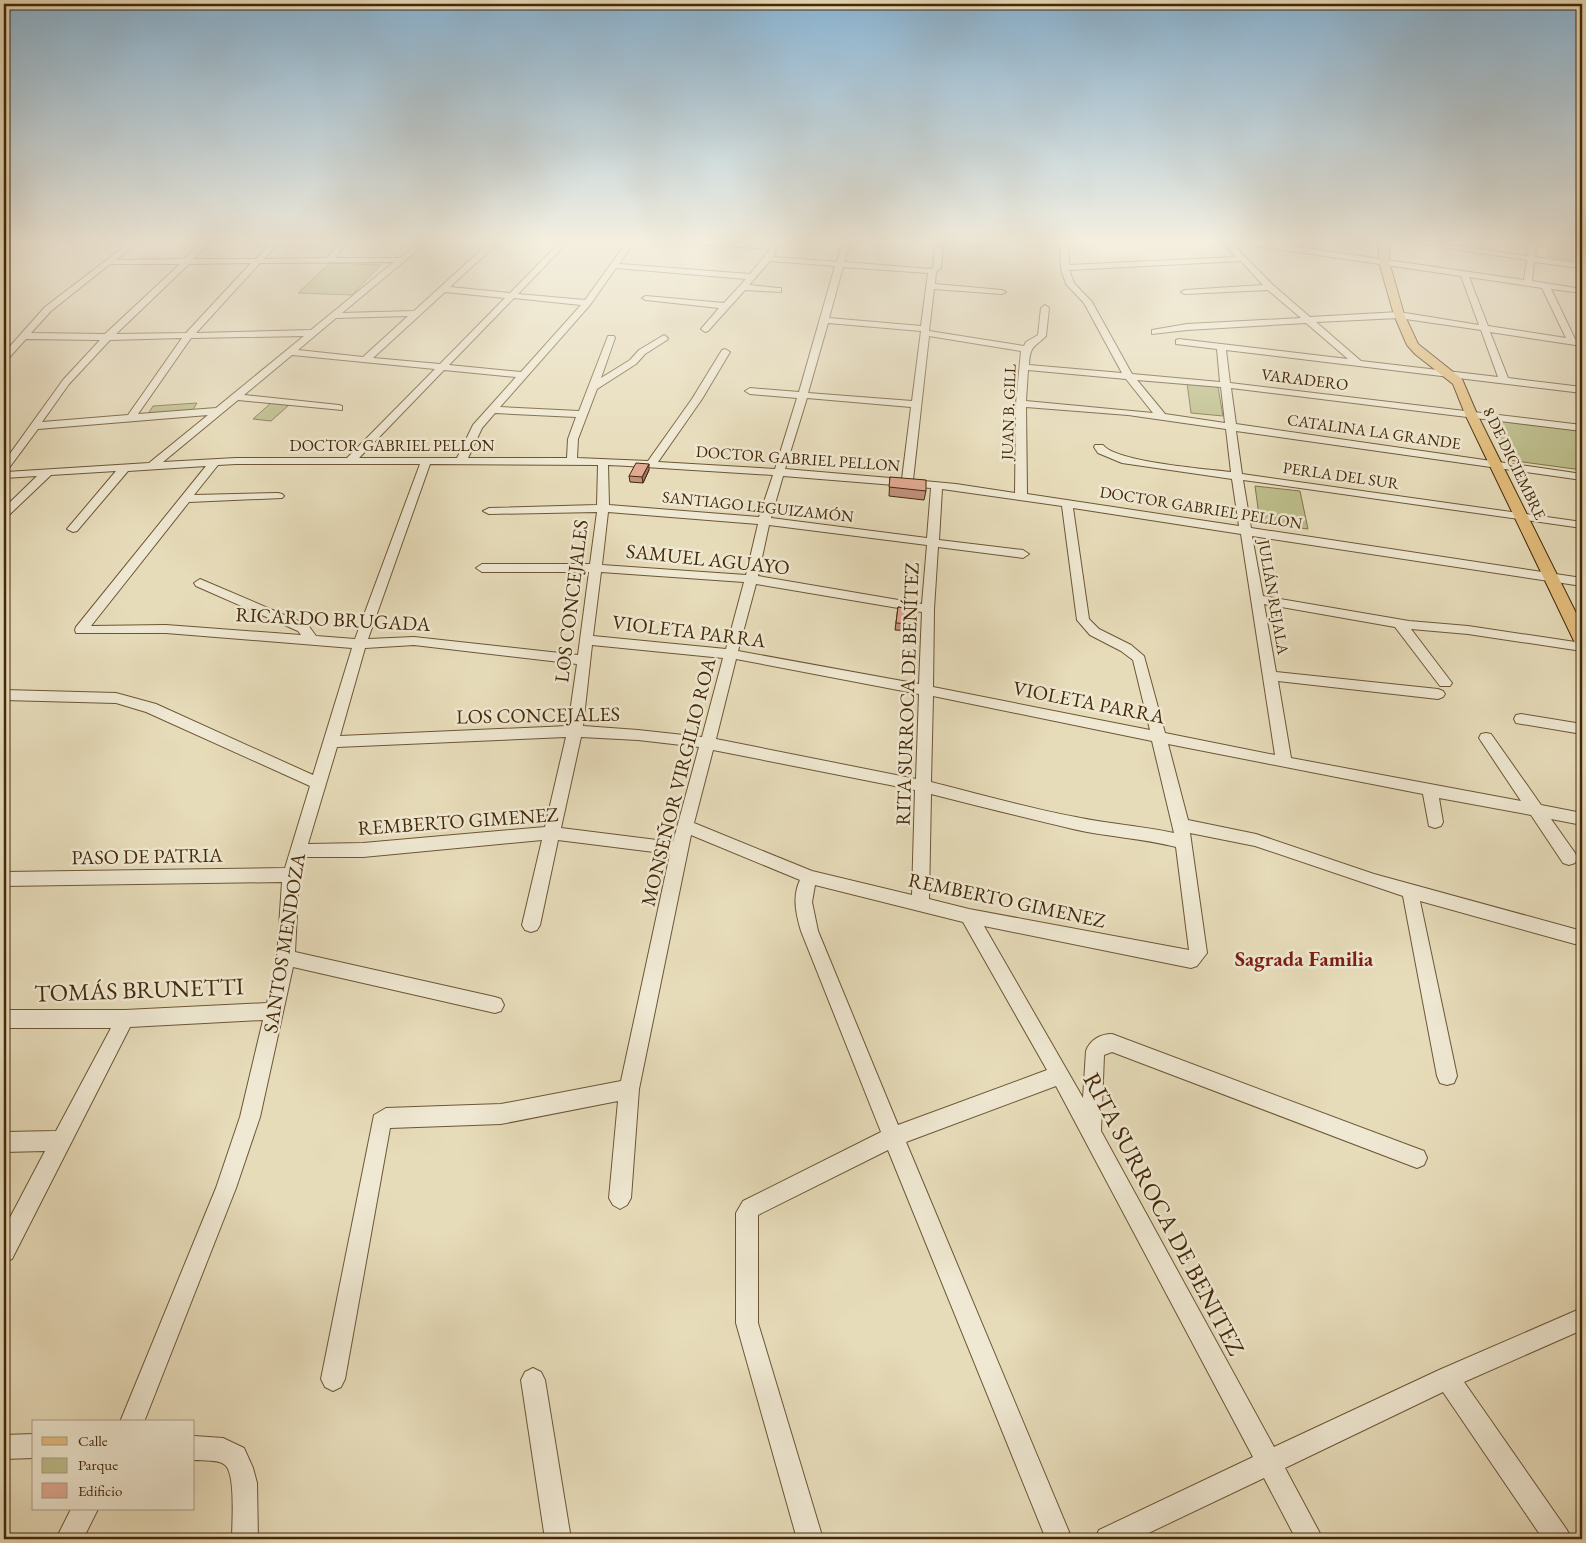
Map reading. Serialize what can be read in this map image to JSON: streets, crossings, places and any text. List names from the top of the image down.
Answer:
{
  "streets": {
    "main road": ["8 DE DICIEMBRE"],
    "street": [
      "VARADERO",
      "JUAN B. GILL",
      "CATALINA LA GRANDE",
      "DOCTOR GABRIEL PELLON",
      "PERLA DEL SUR",
      "SANTIAGO LEGUIZAMÓN",
      "SAMUEL AGUAYO",
      "JULIÁN REJALA",
      "LOS CONCEJALES",
      "RICARDO BRUGADA",
      "VIOLETA PARRA",
      "RITA SURROCA DE BENÍTEZ",
      "MONSEÑOR VIRGILIO ROA",
      "REMBERTO GIMENEZ",
      "PASO DE PATRIA",
      "SANTOS MENDOZA",
      "TOMÁS BRUNETTI",
      "RITA SURROCA DE BENITEZ"
    ]
  },
  "crossings": [
    ["VARADERO", "JUAN B. GILL"],
    ["VARADERO", "8 DE DICIEMBRE"],
    ["VARADERO", "JULIÁN REJALA"],
    ["JUAN B. GILL", "CATALINA LA GRANDE"],
    ["JUAN B. GILL", "DOCTOR GABRIEL PELLON"],
    ["CATALINA LA GRANDE", "8 DE DICIEMBRE"],
    ["CATALINA LA GRANDE", "JULIÁN REJALA"],
    ["DOCTOR GABRIEL PELLON", "8 DE DICIEMBRE"],
    ["DOCTOR GABRIEL PELLON", "JULIÁN REJALA"],
    ["DOCTOR GABRIEL PELLON", "LOS CONCEJALES"],
    ["DOCTOR GABRIEL PELLON", "RITA SURROCA DE BENÍTEZ"],
    ["DOCTOR GABRIEL PELLON", "MONSEÑOR VIRGILIO ROA"],
    ["DOCTOR GABRIEL PELLON", "SANTOS MENDOZA"],
    ["8 DE DICIEMBRE", "PERLA DEL SUR"],
    ["PERLA DEL SUR", "JULIÁN REJALA"],
    ["SANTIAGO LEGUIZAMÓN", "LOS CONCEJALES"],
    ["SANTIAGO LEGUIZAMÓN", "RITA SURROCA DE BENÍTEZ"],
    ["SANTIAGO LEGUIZAMÓN", "MONSEÑOR VIRGILIO ROA"],
    ["SAMUEL AGUAYO", "LOS CONCEJALES"],
    ["SAMUEL AGUAYO", "RITA SURROCA DE BENÍTEZ"],
    ["SAMUEL AGUAYO", "MONSEÑOR VIRGILIO ROA"],
    ["JULIÁN REJALA", "VIOLETA PARRA"],
    ["LOS CONCEJALES", "RICARDO BRUGADA"],
    ["LOS CONCEJALES", "VIOLETA PARRA"],
    ["LOS CONCEJALES", "RITA SURROCA DE BENÍTEZ"],
    ["LOS CONCEJALES", "MONSEÑOR VIRGILIO ROA"],
    ["LOS CONCEJALES", "REMBERTO GIMENEZ"],
    ["LOS CONCEJALES", "SANTOS MENDOZA"],
    ["RICARDO BRUGADA", "SANTOS MENDOZA"],
    ["VIOLETA PARRA", "RITA SURROCA DE BENÍTEZ"],
    ["VIOLETA PARRA", "MONSEÑOR VIRGILIO ROA"],
    ["RITA SURROCA DE BENÍTEZ", "REMBERTO GIMENEZ"],
    ["MONSEÑOR VIRGILIO ROA", "REMBERTO GIMENEZ"],
    ["REMBERTO GIMENEZ", "SANTOS MENDOZA"],
    ["REMBERTO GIMENEZ", "RITA SURROCA DE BENITEZ"],
    ["PASO DE PATRIA", "SANTOS MENDOZA"],
    ["SANTOS MENDOZA", "TOMÁS BRUNETTI"]
  ],
  "districts": ["Sagrada Familia"],
  "legend": ["Calle", "Parque", "Edificio"]
}
